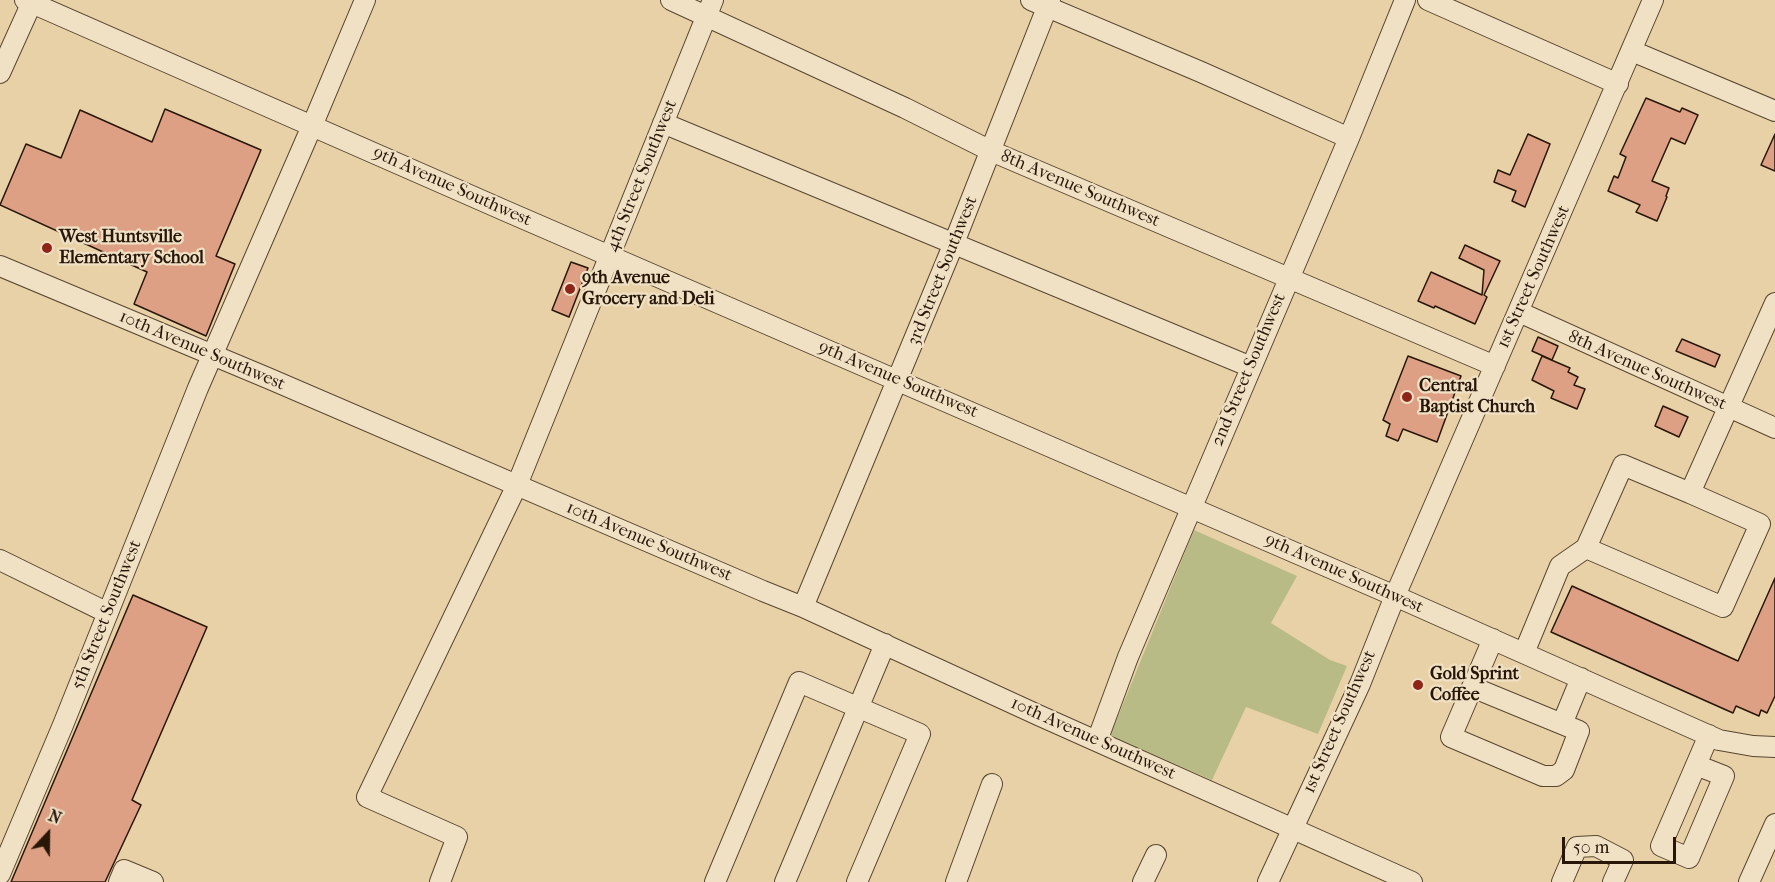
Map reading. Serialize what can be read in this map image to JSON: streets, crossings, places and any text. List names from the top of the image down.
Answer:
{
  "streets": {
    "street": [
      "4th Street Southwest",
      "9th Avenue Southwest",
      "8th Avenue Southwest",
      "3rd Street Southwest",
      "1st Street Southwest",
      "10th Avenue Southwest",
      "2nd Street Southwest",
      "5th Street Southwest"
    ]
  },
  "crossings": [
    ["4th Street Southwest", "9th Avenue Southwest"],
    ["4th Street Southwest", "8th Avenue Southwest"],
    ["4th Street Southwest", "10th Avenue Southwest"],
    ["9th Avenue Southwest", "3rd Street Southwest"],
    ["9th Avenue Southwest", "1st Street Southwest"],
    ["9th Avenue Southwest", "2nd Street Southwest"],
    ["9th Avenue Southwest", "5th Street Southwest"],
    ["8th Avenue Southwest", "3rd Street Southwest"],
    ["8th Avenue Southwest", "1st Street Southwest"],
    ["8th Avenue Southwest", "2nd Street Southwest"],
    ["3rd Street Southwest", "10th Avenue Southwest"],
    ["1st Street Southwest", "10th Avenue Southwest"],
    ["10th Avenue Southwest", "2nd Street Southwest"],
    ["10th Avenue Southwest", "5th Street Southwest"]
  ],
  "places": [
    "West Huntsville Elementary School",
    "9th Avenue Grocery and Deli",
    "Central Baptist Church",
    "Gold Sprint Coffee"
  ],
  "scale_bar": "50 m",
  "north": "top"
}
